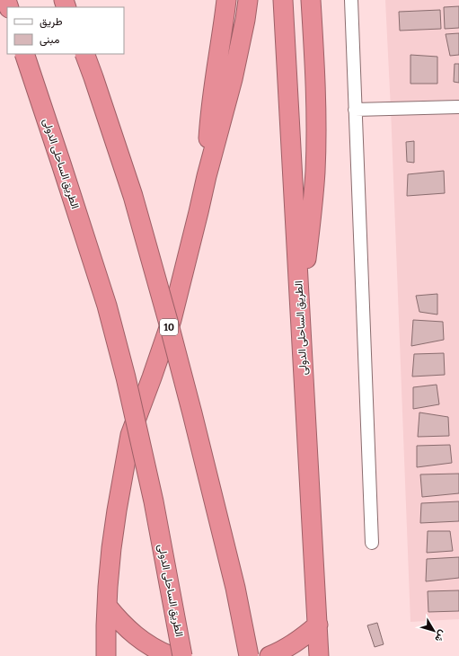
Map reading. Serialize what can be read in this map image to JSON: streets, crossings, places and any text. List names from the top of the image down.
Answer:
{
  "streets": {
    "highway": ["الطريق الساحلى الدولى", "10"]
  },
  "legend": ["طريق", "مبنى"],
  "north": "bottom right"
}
